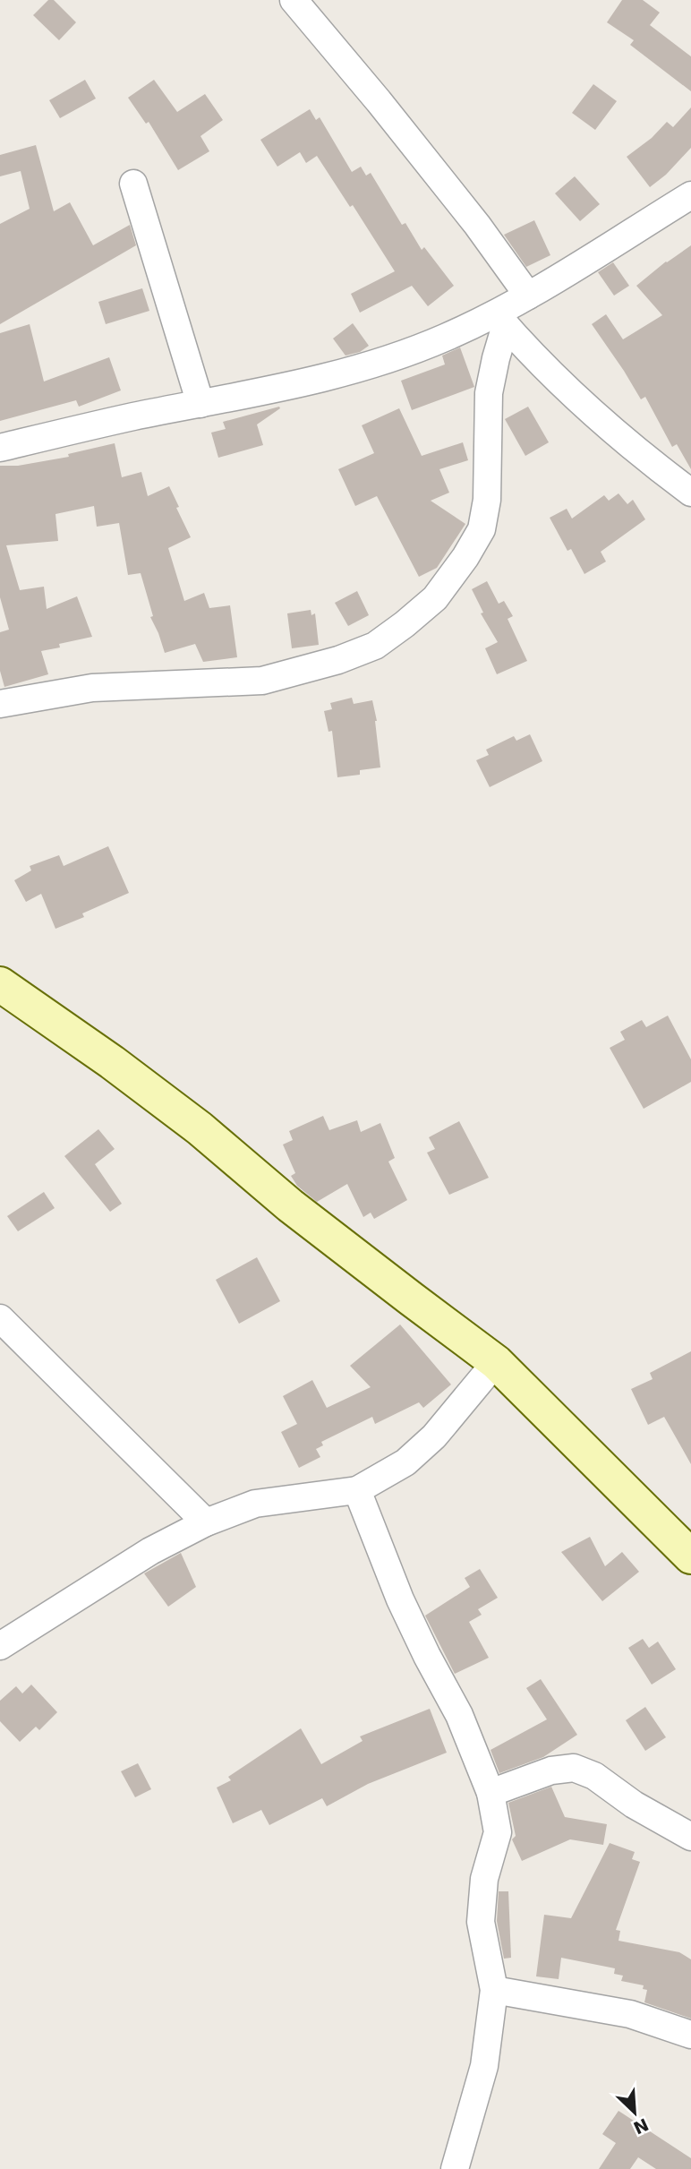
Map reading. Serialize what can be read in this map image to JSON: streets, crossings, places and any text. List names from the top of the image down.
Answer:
{
  "north": "bottom right"
}
